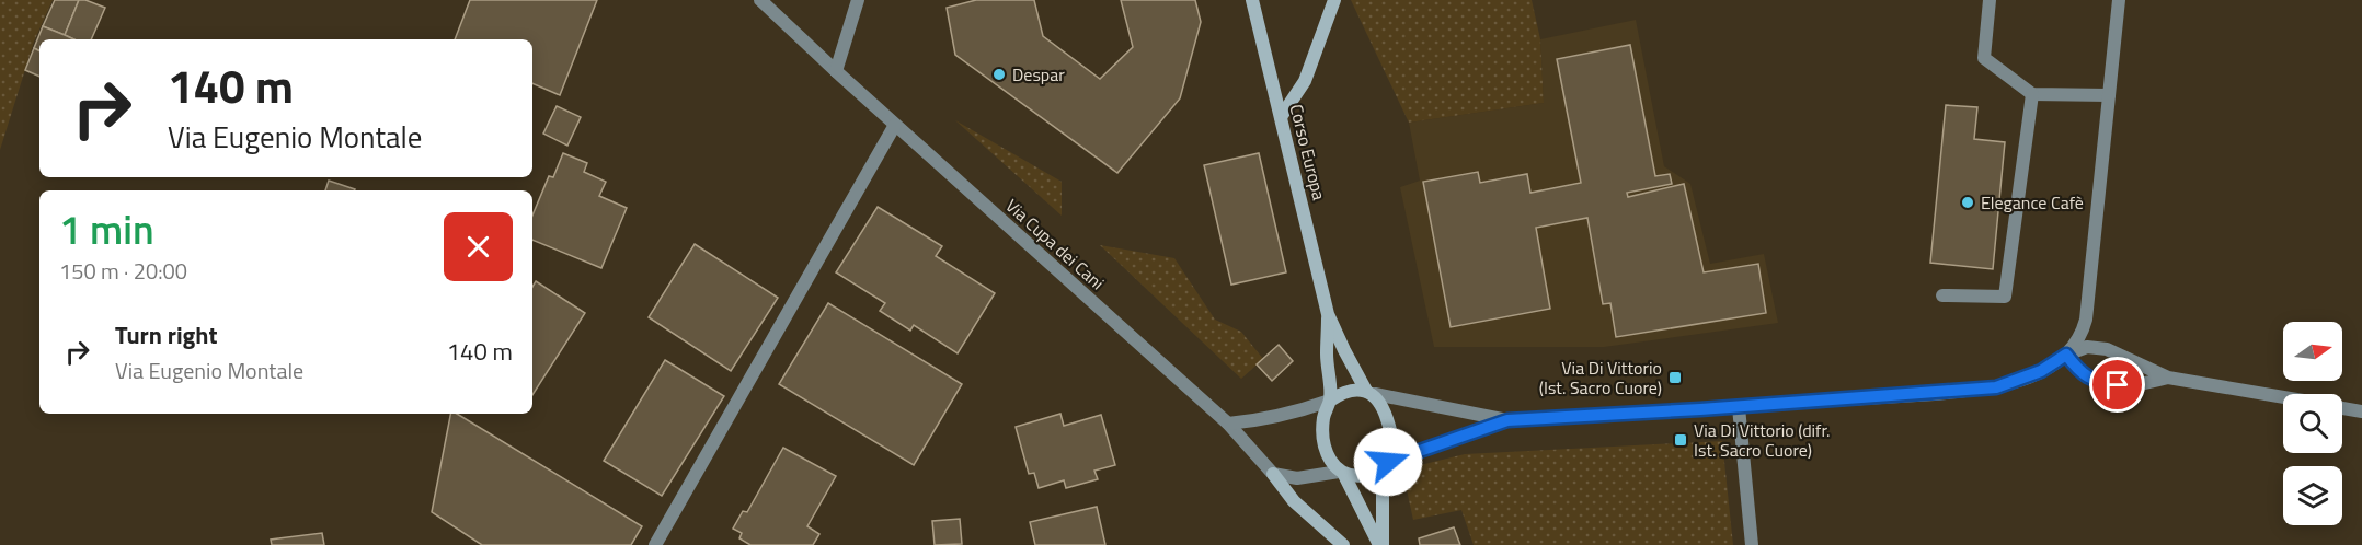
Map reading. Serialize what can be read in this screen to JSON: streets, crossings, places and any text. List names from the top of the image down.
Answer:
{
  "streets": {
    "main road": ["Corso Europa"],
    "street": ["Via Cupa dei Cani"]
  },
  "places": {
    "other": ["Despar", "Elegance Cafè"],
    "transit": ["Via Di Vittorio (Ist. Sacro Cuore)", "Via Di Vittorio (difr. Ist. Sacro Cuore)"]
  },
  "north": "right",
  "page": {
    "turn": ["140 m", "Via Eugenio Montale"],
    "heading": ["1 min", "150 m · 20:00"],
    "list": [
      {
        "name": "Turn right",
        "note": "Via Eugenio Montale",
        "value": "140 m"
      }
    ]
  }
}
